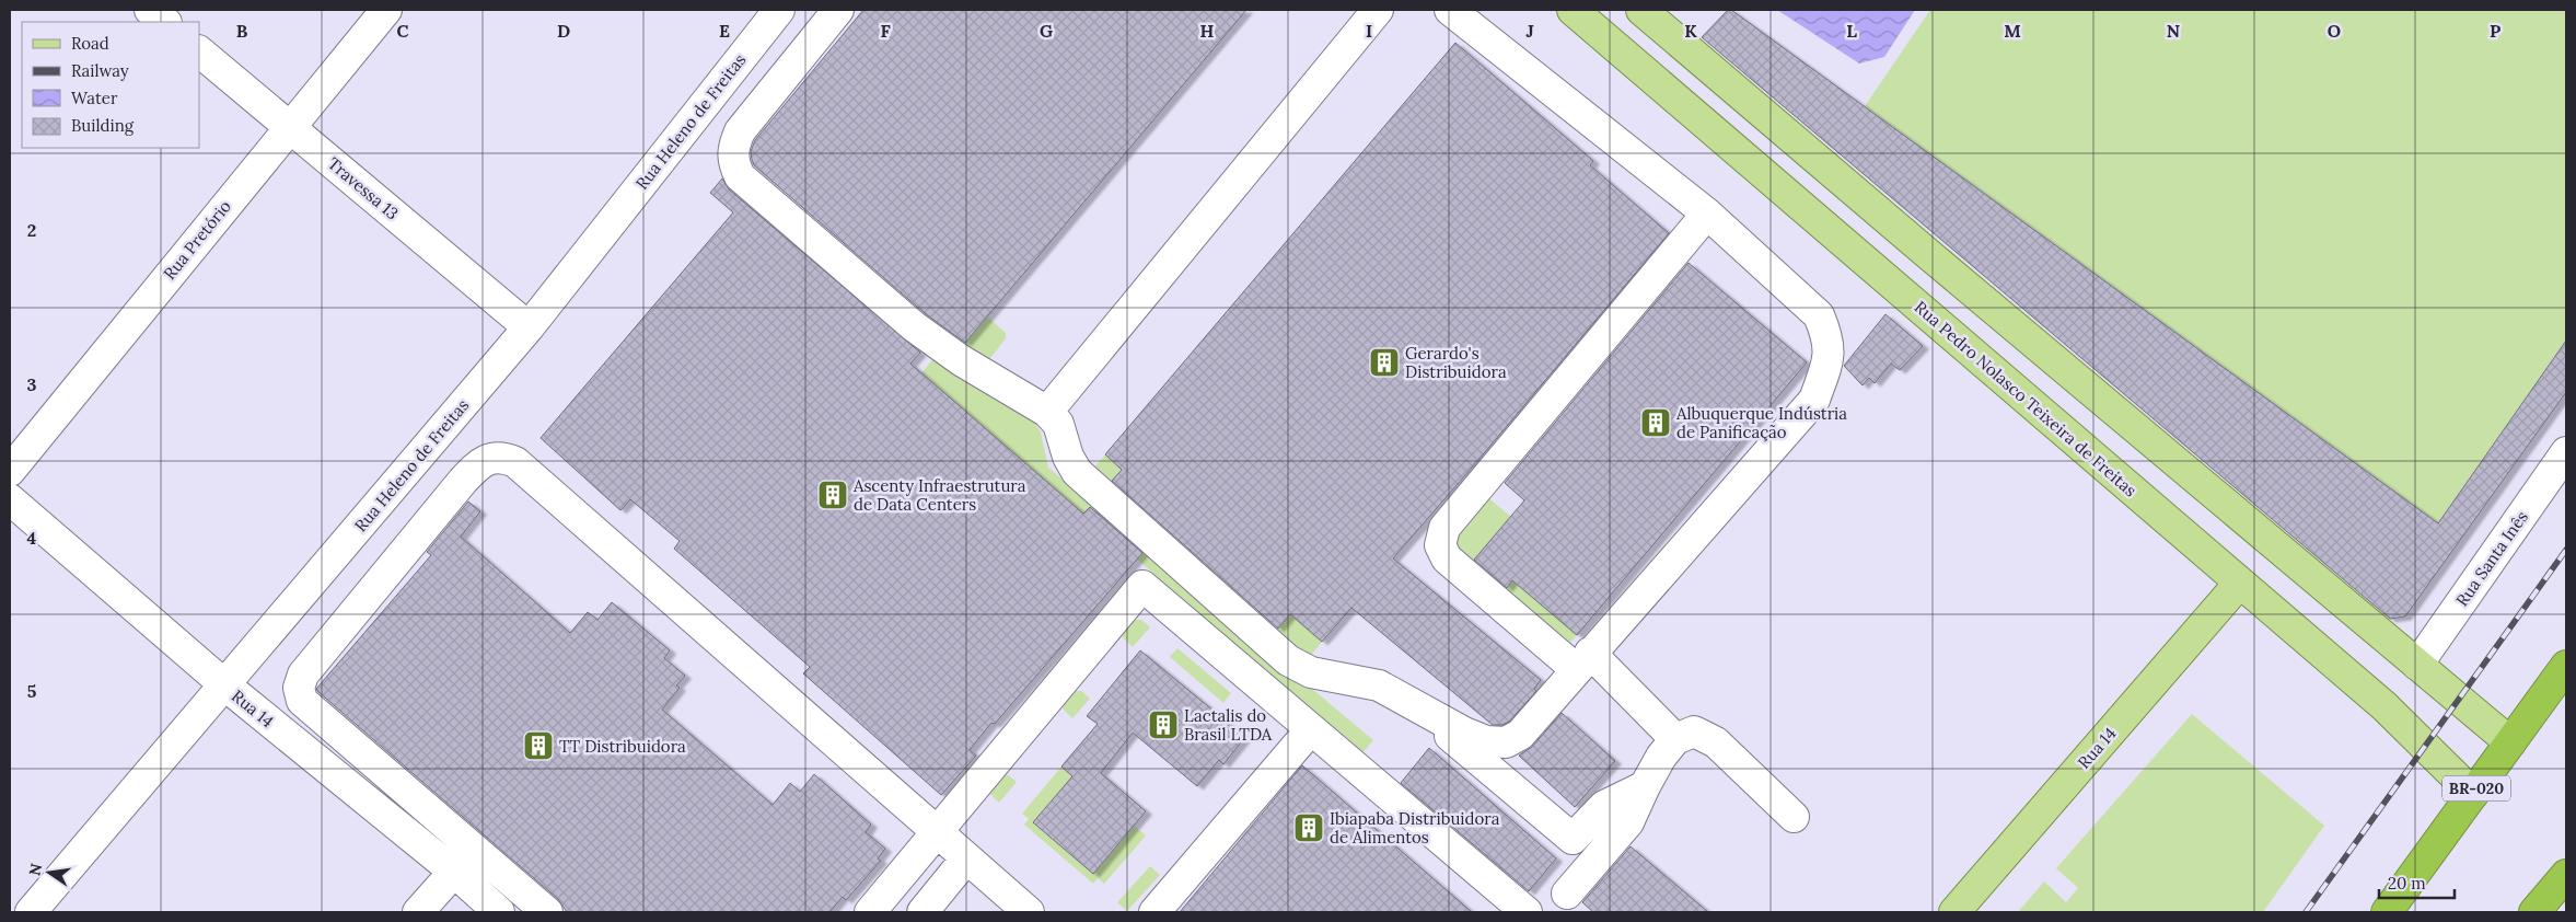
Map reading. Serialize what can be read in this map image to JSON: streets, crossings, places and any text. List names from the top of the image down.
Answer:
{
  "streets": {
    "highway": ["BR-020"],
    "main road": ["Rua Pedro Nolasco Teixeira de Freitas", "Rua 14"],
    "street": [
      "Rua Heleno de Freitas",
      "Travessa 13",
      "Rua Pretório",
      "Rua Santa Inês"
    ]
  },
  "crossings": [
    ["Rua Heleno de Freitas", "Travessa 13"],
    ["Rua Heleno de Freitas", "Rua 14"],
    ["Travessa 13", "Rua Pretório"],
    ["Rua Pedro Nolasco Teixeira de Freitas", "Rua 14"],
    ["Rua Pedro Nolasco Teixeira de Freitas", "BR-020"]
  ],
  "places": {
    "building": [
      "Gerardo's Distribuidora",
      "Albuquerque Indústria de Panificação",
      "Ascenty Infraestrutura de Data Centers",
      "Lactalis do Brasil LTDA",
      "TT Distribuidora",
      "Ibiapaba Distribuidora de Alimentos"
    ]
  },
  "legend": [
    "Road",
    "Railway",
    "Water",
    "Building"
  ],
  "scale_bar": "20 m",
  "north": "left",
  "grid": {
    "columns": [
      "B",
      "C",
      "D",
      "E",
      "F",
      "G",
      "H",
      "I",
      "J",
      "K",
      "L",
      "M",
      "N",
      "O",
      "P"
    ],
    "rows": [
      "2",
      "3",
      "4",
      "5"
    ]
  }
}
